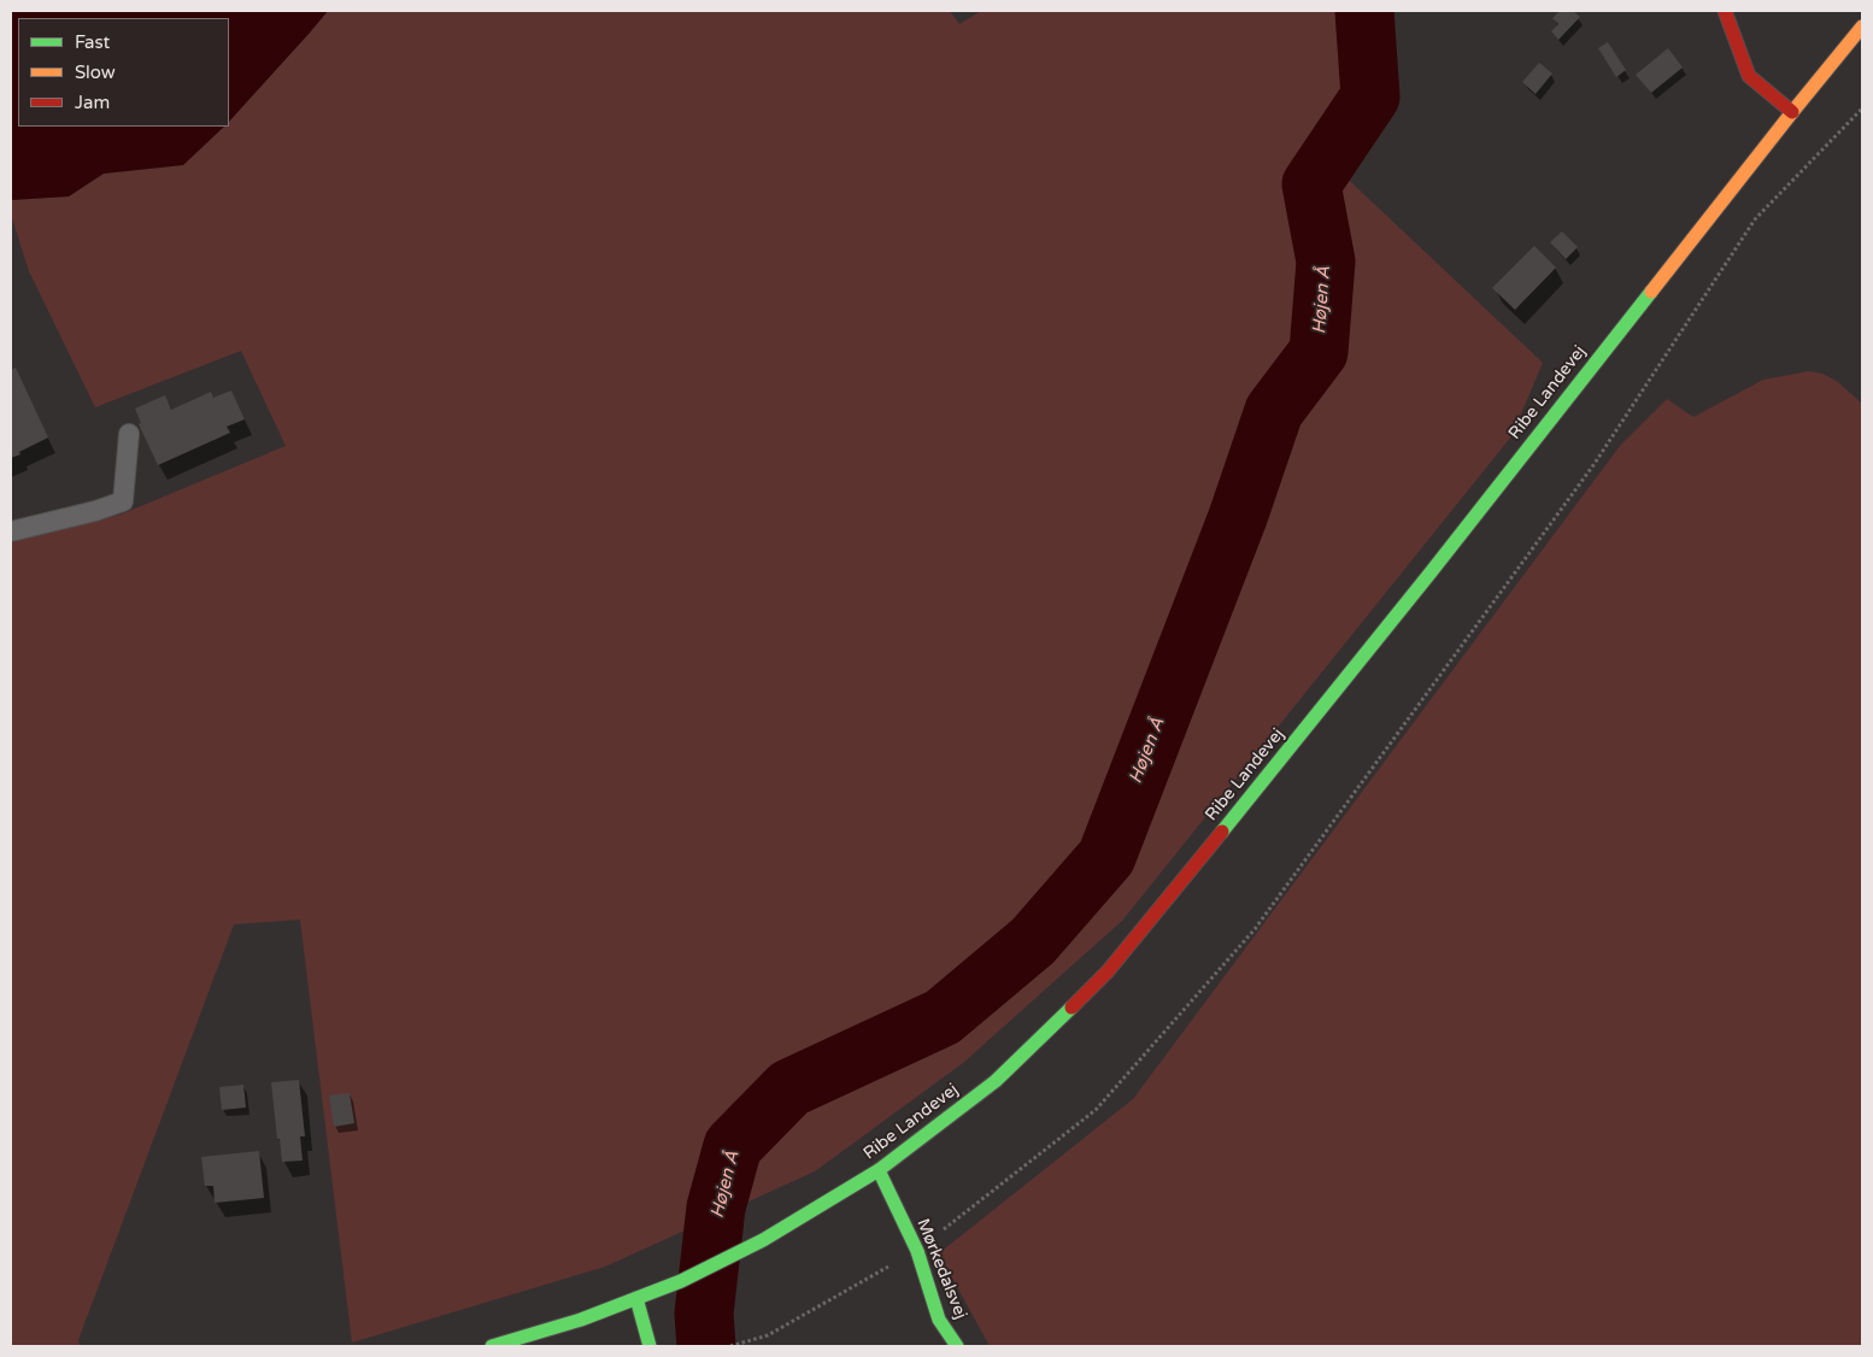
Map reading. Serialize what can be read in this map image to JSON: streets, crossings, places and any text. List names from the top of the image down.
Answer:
{
  "streets": {
    "main road": ["Ribe Landevej", "Mørkedalsvej"]
  },
  "crossings": [
    ["Ribe Landevej", "Mørkedalsvej"]
  ],
  "water": ["Højen Å"],
  "legend": ["Fast", "Slow", "Jam"]
}
